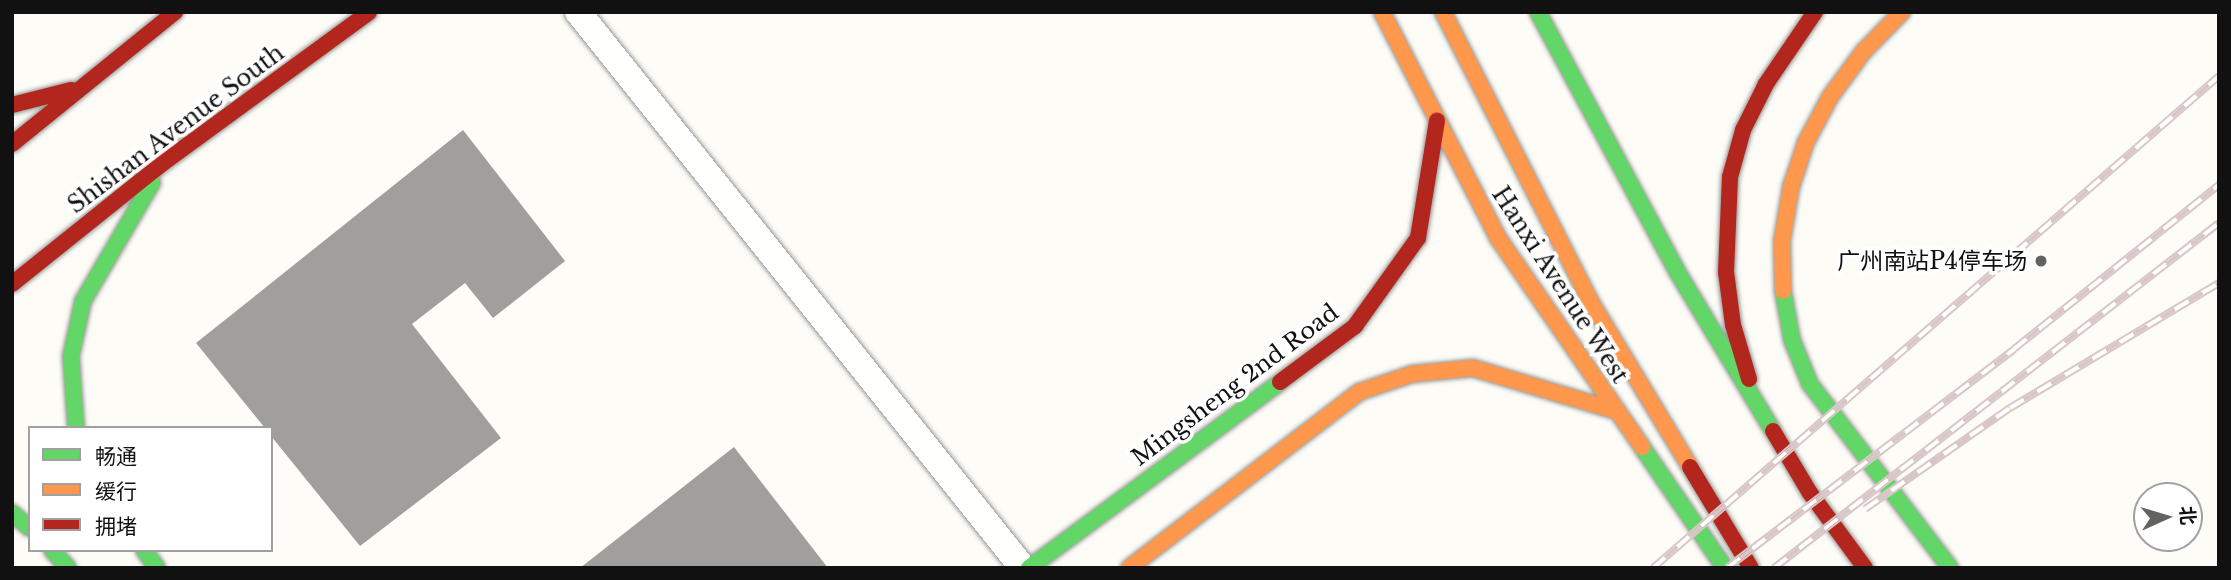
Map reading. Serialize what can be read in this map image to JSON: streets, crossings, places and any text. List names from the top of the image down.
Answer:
{
  "streets": {
    "street": ["Shishan Avenue South", "Hanxi Avenue West", "Mingsheng 2nd Road"]
  },
  "crossings": [
    ["Hanxi Avenue West", "Mingsheng 2nd Road"]
  ],
  "places": ["广州南站P4停车场"],
  "legend": ["畅通", "缓行", "拥堵"],
  "north": "right"
}
